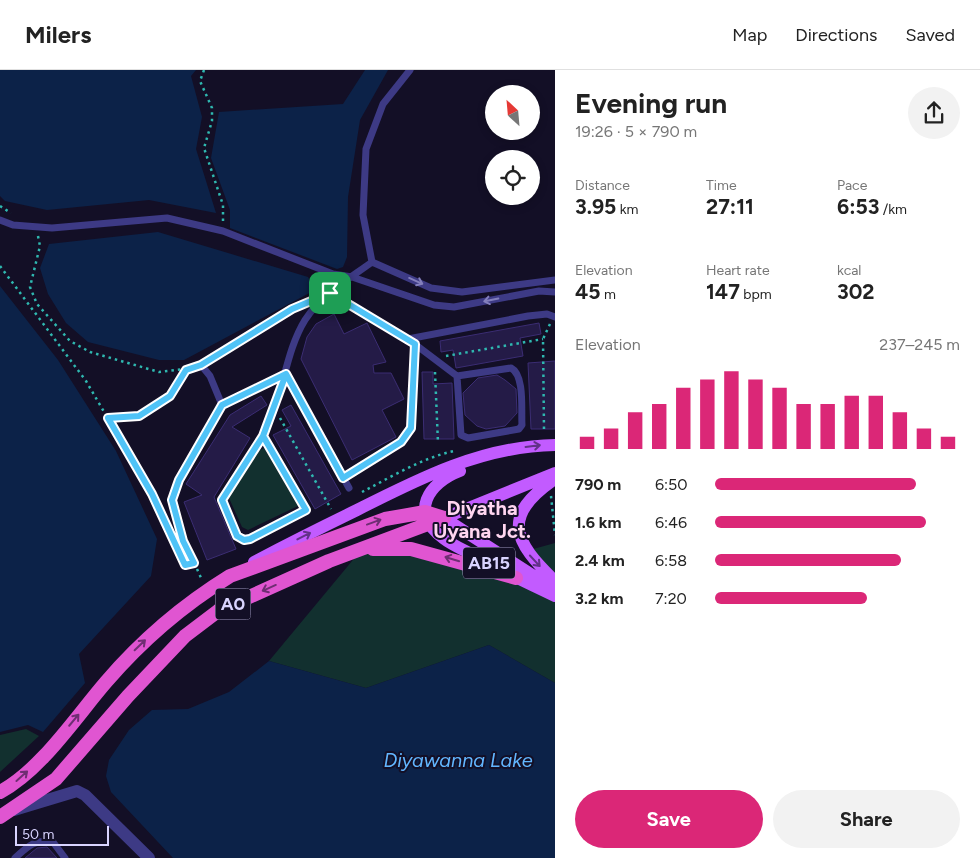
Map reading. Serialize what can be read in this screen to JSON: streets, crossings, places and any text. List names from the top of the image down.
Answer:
{
  "streets": {
    "highway": ["A0"],
    "main road": ["AB15"]
  },
  "crossings": [
    ["AB15", "A0"]
  ],
  "districts": ["Diyatha Uyana Jct."],
  "water": ["Diyawanna Lake"],
  "scale_bar": "50 m",
  "north": "top left",
  "page": {
    "header": "Milers",
    "nav": ["Map", "Directions", "Saved"],
    "heading": ["Evening run", "19:26 · 5 × 790 m"],
    "stats": [
      ["Distance", "3.95 km"],
      ["Time", "27:11"],
      ["Pace", "6:53 /km"],
      ["Elevation", "45 m"],
      ["Heart rate", "147 bpm"],
      ["kcal", "302"]
    ],
    "chart": ["Elevation", "237–245 m"],
    "list": [
      {
        "name": "790 m",
        "note": "6:50"
      },
      {
        "name": "1.6 km",
        "note": "6:46"
      },
      {
        "name": "2.4 km",
        "note": "6:58"
      },
      {
        "name": "3.2 km",
        "note": "7:20"
      }
    ],
    "buttons": ["Save", "Share"],
    "scale": "50 m"
  }
}
